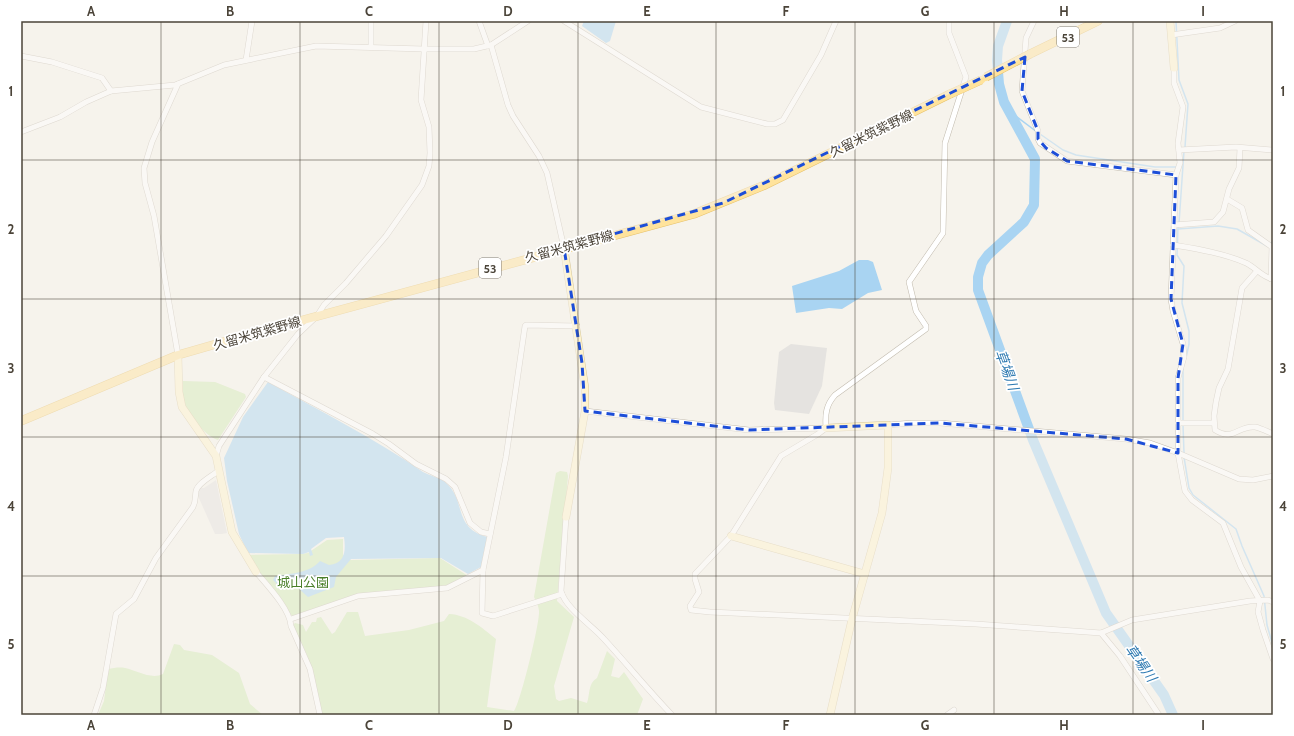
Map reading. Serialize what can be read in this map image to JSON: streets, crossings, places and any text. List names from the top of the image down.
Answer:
{
  "streets": {
    "main road": ["53", "久留米筑紫野線"]
  },
  "water": ["草場川"],
  "parks": ["城山公園"],
  "grid": {
    "columns": [
      "A",
      "B",
      "C",
      "D",
      "E",
      "F",
      "G",
      "H",
      "I"
    ],
    "rows": [
      "1",
      "2",
      "3",
      "4",
      "5"
    ]
  }
}
